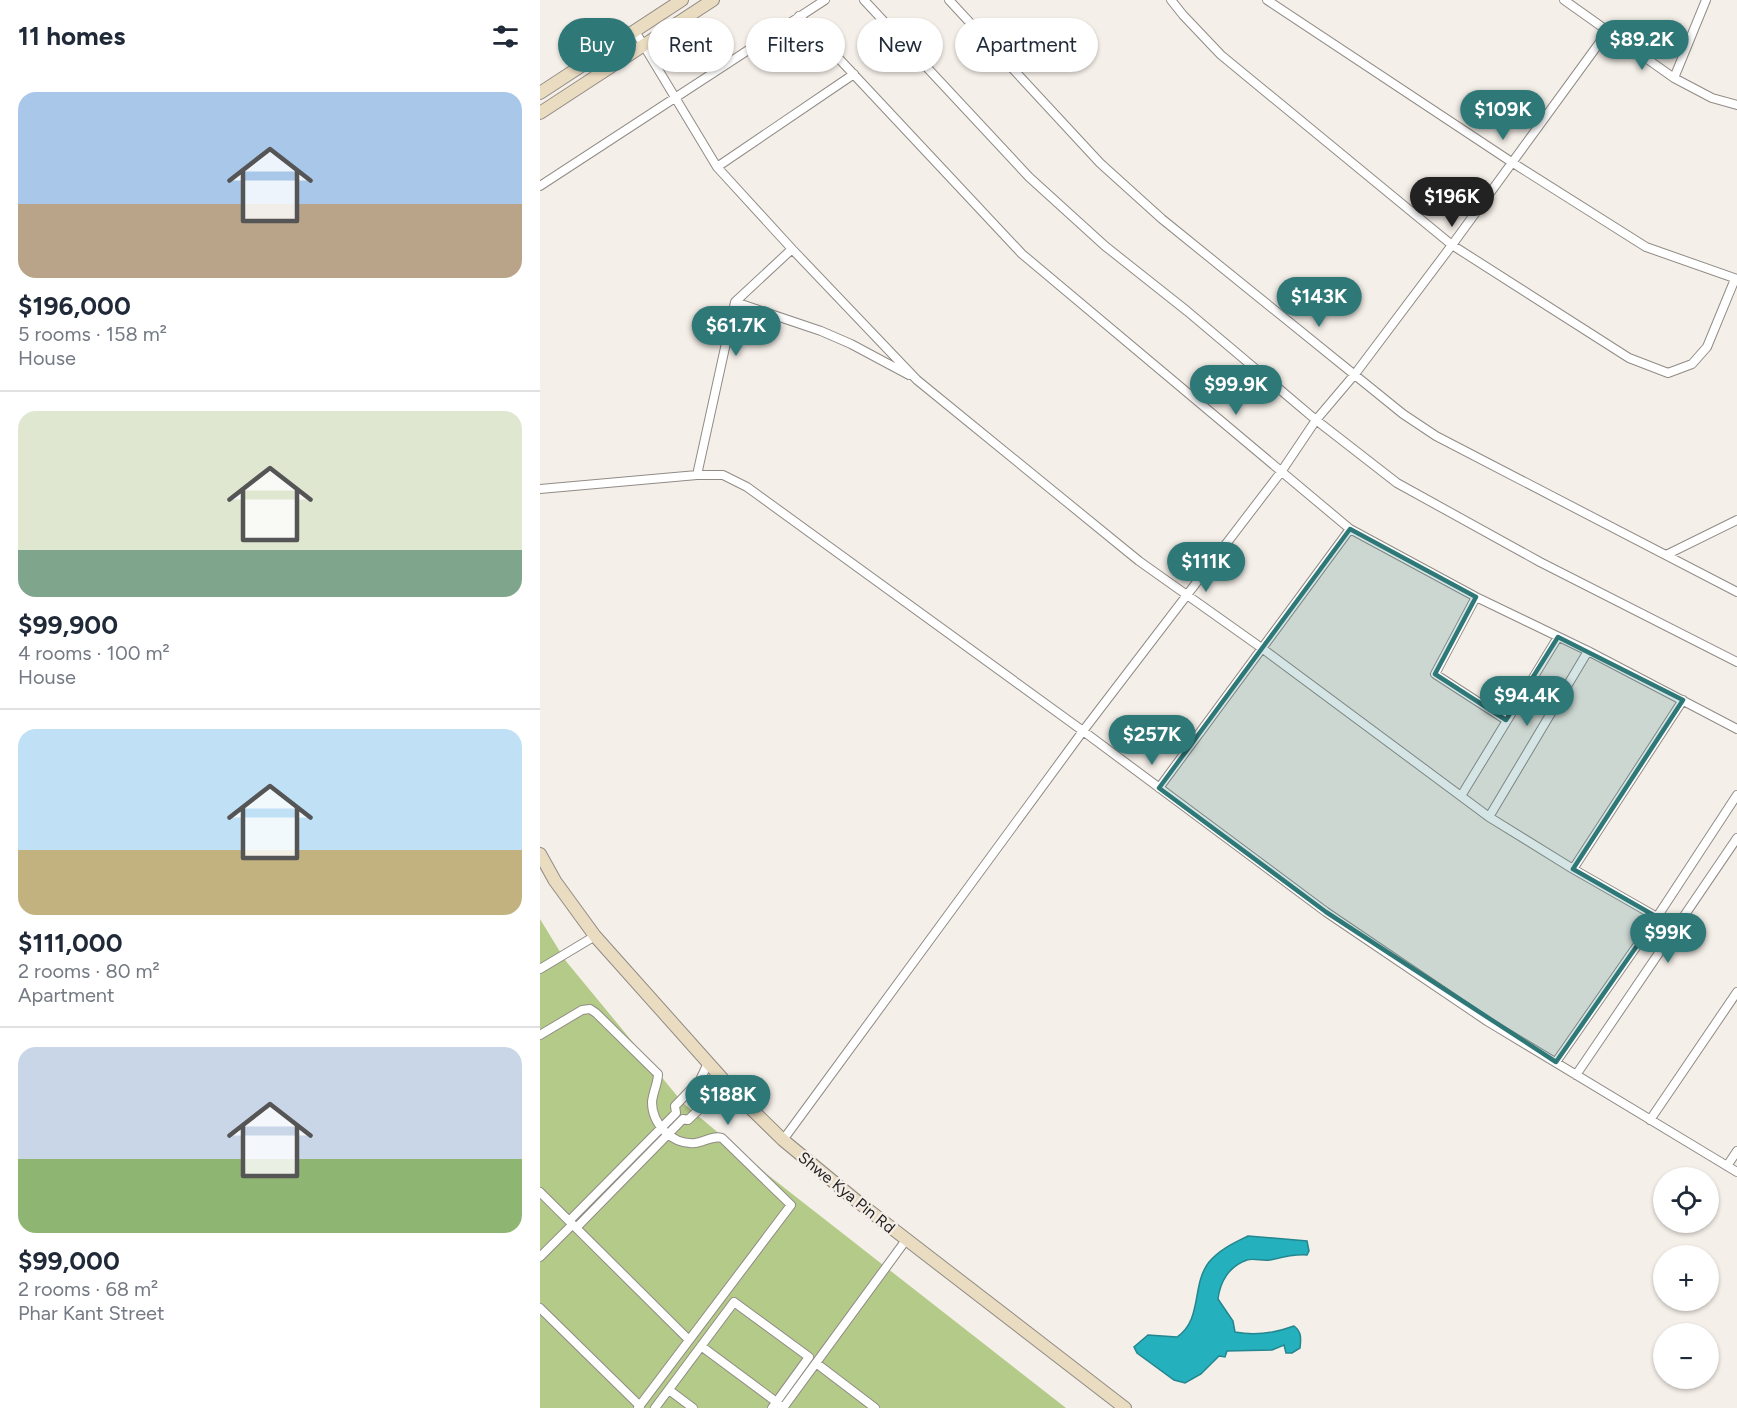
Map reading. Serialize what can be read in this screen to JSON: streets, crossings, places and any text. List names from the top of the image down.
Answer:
{
  "streets": {
    "street": ["Shwe Kya Pin Rd"]
  },
  "page": {
    "heading": "11 homes",
    "chip": [
      "Buy",
      "Rent",
      "Filters",
      "New",
      "Apartment"
    ],
    "price": [
      "$89.2K",
      "$109K",
      "$196K",
      "$143K",
      "$61.7K",
      "$99.9K",
      "$111K",
      "$94.4K",
      "$257K",
      "$99K",
      "$188K"
    ],
    "list": [
      {
        "name": "$196,000",
        "note": "5 rooms · 158 m² · House"
      },
      {
        "name": "$99,900",
        "note": "4 rooms · 100 m² · House"
      },
      {
        "name": "$111,000",
        "note": "2 rooms · 80 m² · Apartment"
      },
      {
        "name": "$99,000",
        "note": "2 rooms · 68 m² · Phar Kant Street"
      }
    ],
    "map_buttons": ["+", "−"]
  }
}
